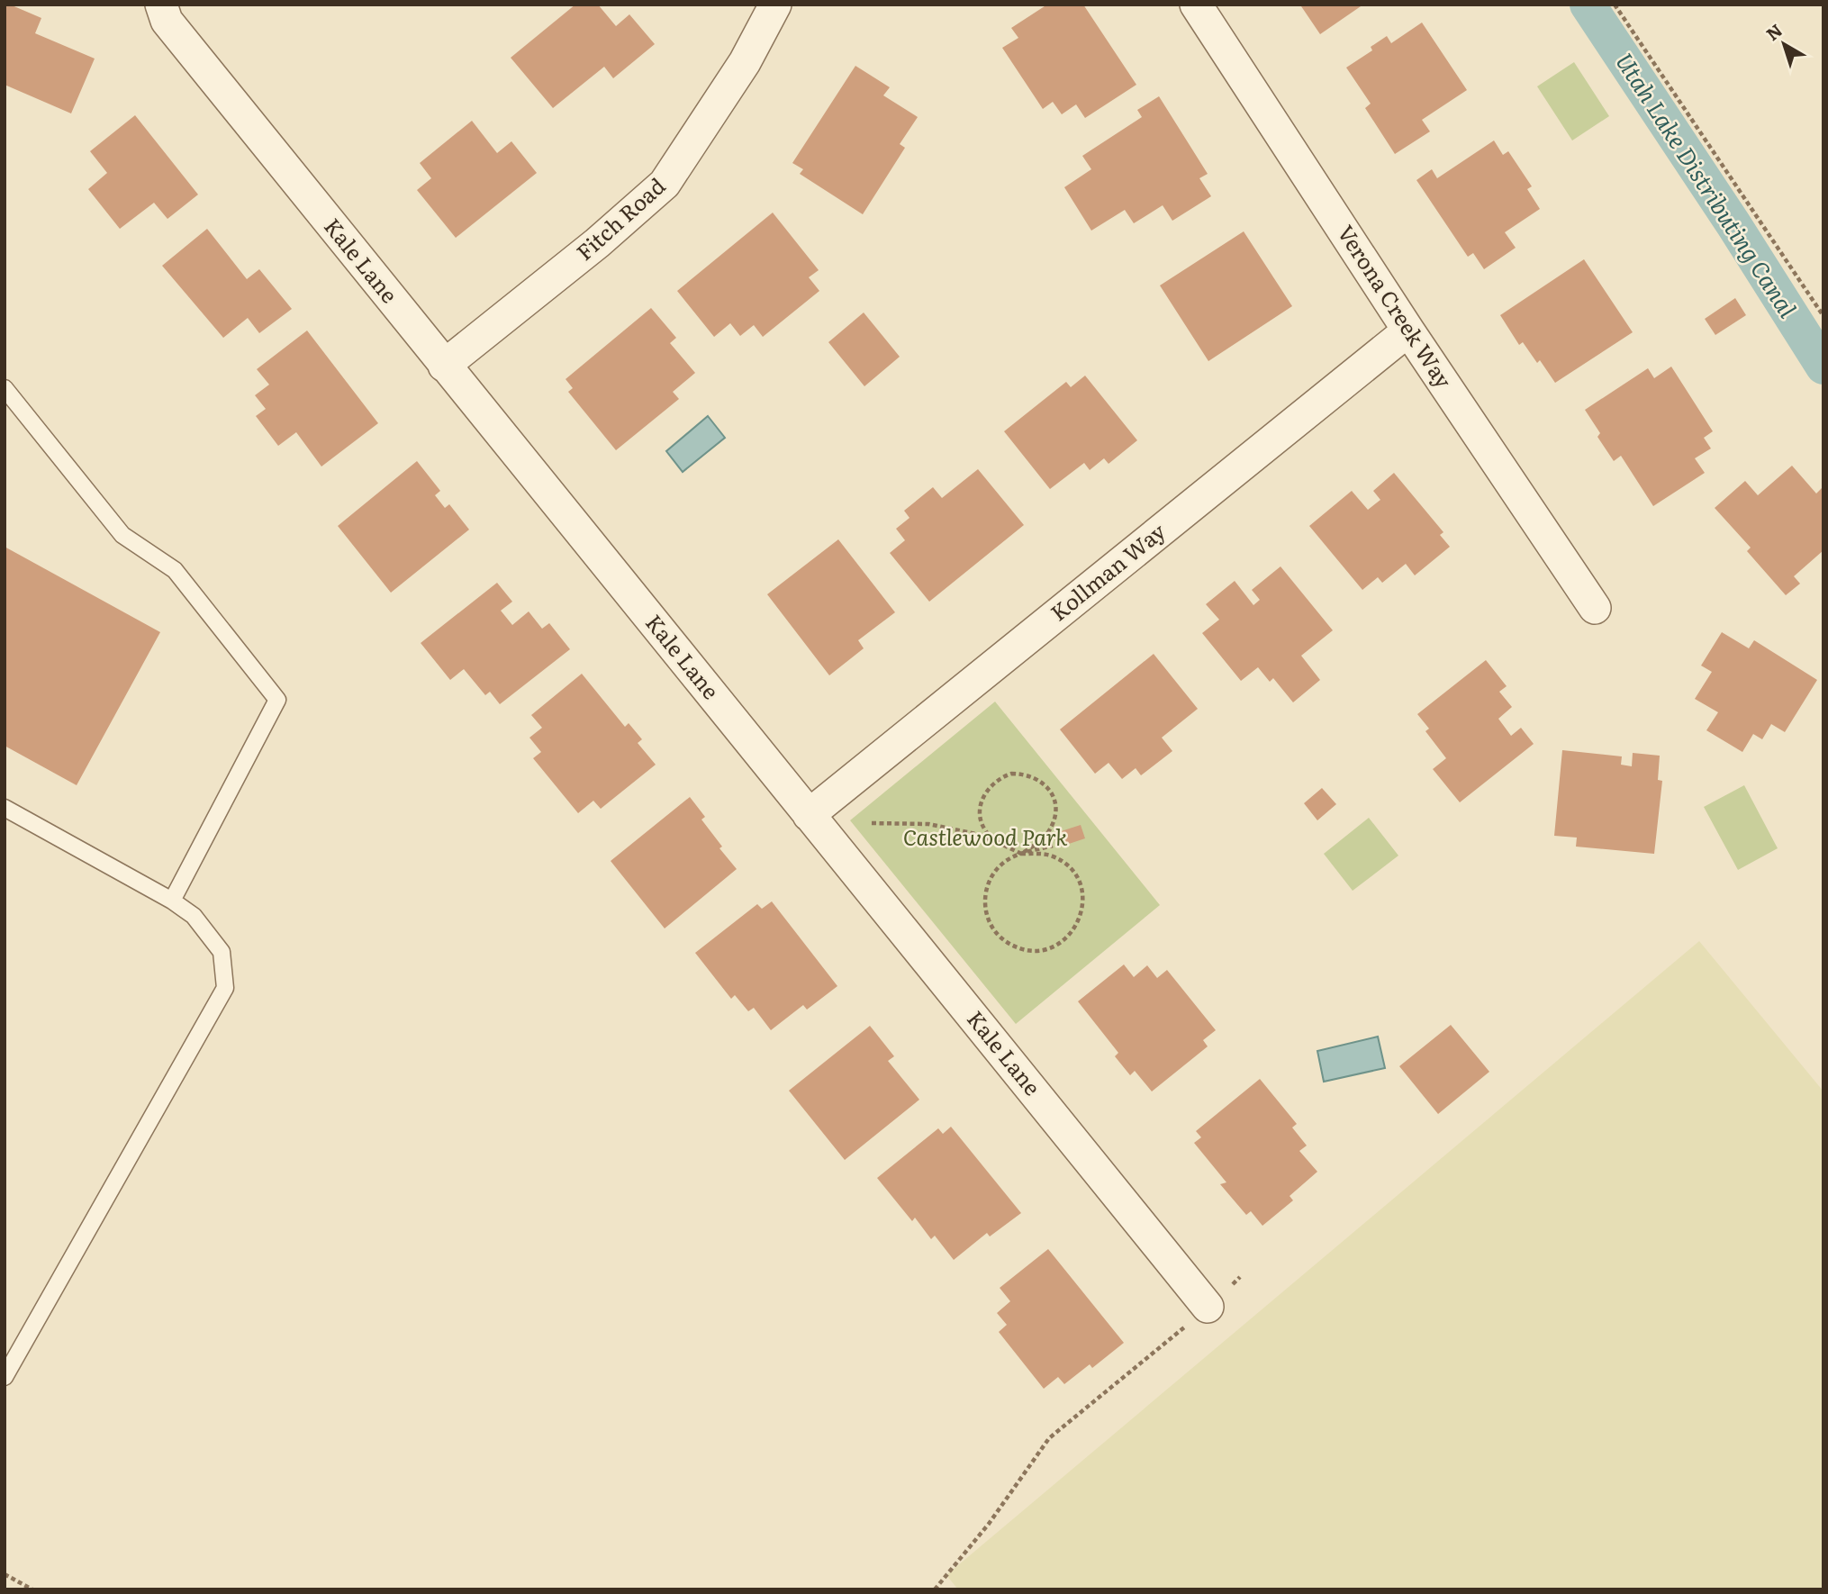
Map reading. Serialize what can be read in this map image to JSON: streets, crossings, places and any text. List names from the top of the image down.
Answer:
{
  "streets": {
    "street": [
      "Fitch Road",
      "Kale Lane",
      "Verona Creek Way",
      "Kollman Way"
    ]
  },
  "crossings": [
    ["Fitch Road", "Kale Lane"],
    ["Kale Lane", "Kollman Way"],
    ["Verona Creek Way", "Kollman Way"]
  ],
  "water": ["Utah Lake Distributing Canal"],
  "parks": ["Castlewood Park"],
  "north": "top left"
}
